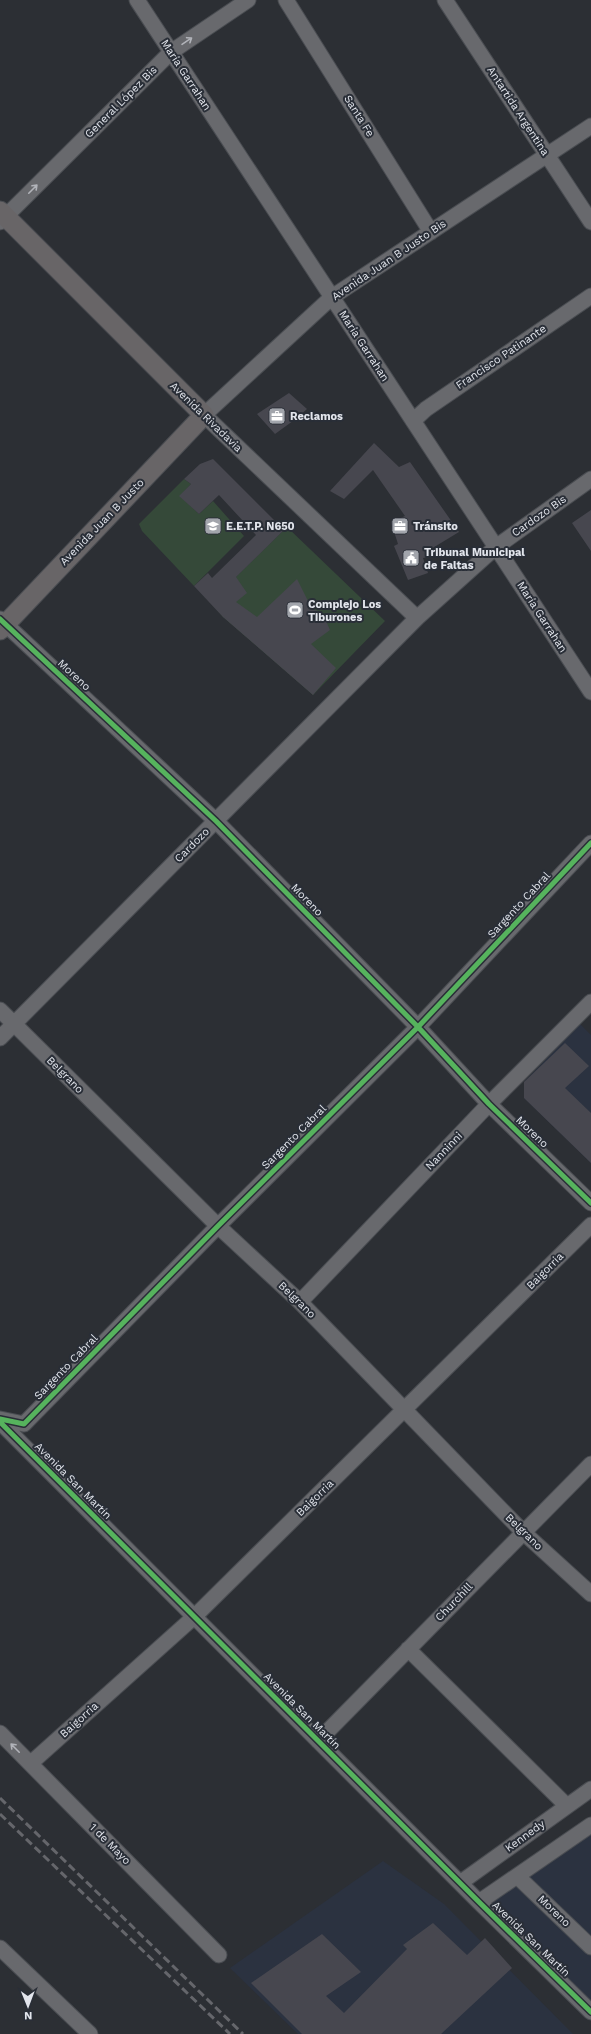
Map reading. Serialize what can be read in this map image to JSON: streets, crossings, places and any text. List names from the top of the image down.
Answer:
{
  "streets": {
    "main road": ["Avenida Rivadavia", "Avenida Juan B Justo"],
    "street": [
      "María Garrahan",
      "General López Bis",
      "Antartida Argentina",
      "Santa Fe",
      "Avenida Juan B Justo Bis",
      "Francisco Patinante",
      "Cardozo Bis",
      "Moreno",
      "Cardozo",
      "Sargento Cabral",
      "Belgrano",
      "Nanninni",
      "Baigorria",
      "Avenida San Martín",
      "Churchill",
      "Kennedy",
      "1 de Mayo"
    ]
  },
  "crossings": [
    ["María Garrahan", "General López Bis"],
    ["María Garrahan", "Avenida Juan B Justo Bis"],
    ["María Garrahan", "Francisco Patinante"],
    ["María Garrahan", "Cardozo Bis"],
    ["General López Bis", "Avenida Rivadavia"],
    ["Antartida Argentina", "Avenida Juan B Justo Bis"],
    ["Santa Fe", "Avenida Juan B Justo Bis"],
    ["Avenida Juan B Justo Bis", "Avenida Rivadavia"],
    ["Avenida Juan B Justo Bis", "Avenida Juan B Justo"],
    ["Avenida Rivadavia", "Cardozo Bis"],
    ["Avenida Rivadavia", "Avenida Juan B Justo"],
    ["Avenida Rivadavia", "Cardozo"],
    ["Cardozo Bis", "Cardozo"],
    ["Avenida Juan B Justo", "Moreno"],
    ["Moreno", "Cardozo"],
    ["Moreno", "Sargento Cabral"],
    ["Moreno", "Nanninni"],
    ["Cardozo", "Belgrano"],
    ["Sargento Cabral", "Belgrano"],
    ["Belgrano", "Nanninni"],
    ["Belgrano", "Baigorria"],
    ["Belgrano", "Churchill"],
    ["Baigorria", "Avenida San Martín"],
    ["Baigorria", "1 de Mayo"],
    ["Avenida San Martín", "Churchill"],
    ["Avenida San Martín", "Kennedy"]
  ],
  "one_way": ["General López Bis"],
  "places": {
    "office": ["Reclamos", "Tránsito"],
    "school or university": ["E.E.T.P. N650"],
    "public building": ["Tribunal Municipal de Faltas"],
    "sports": ["Complejo Los Tiburones"]
  },
  "north": "bottom"
}
